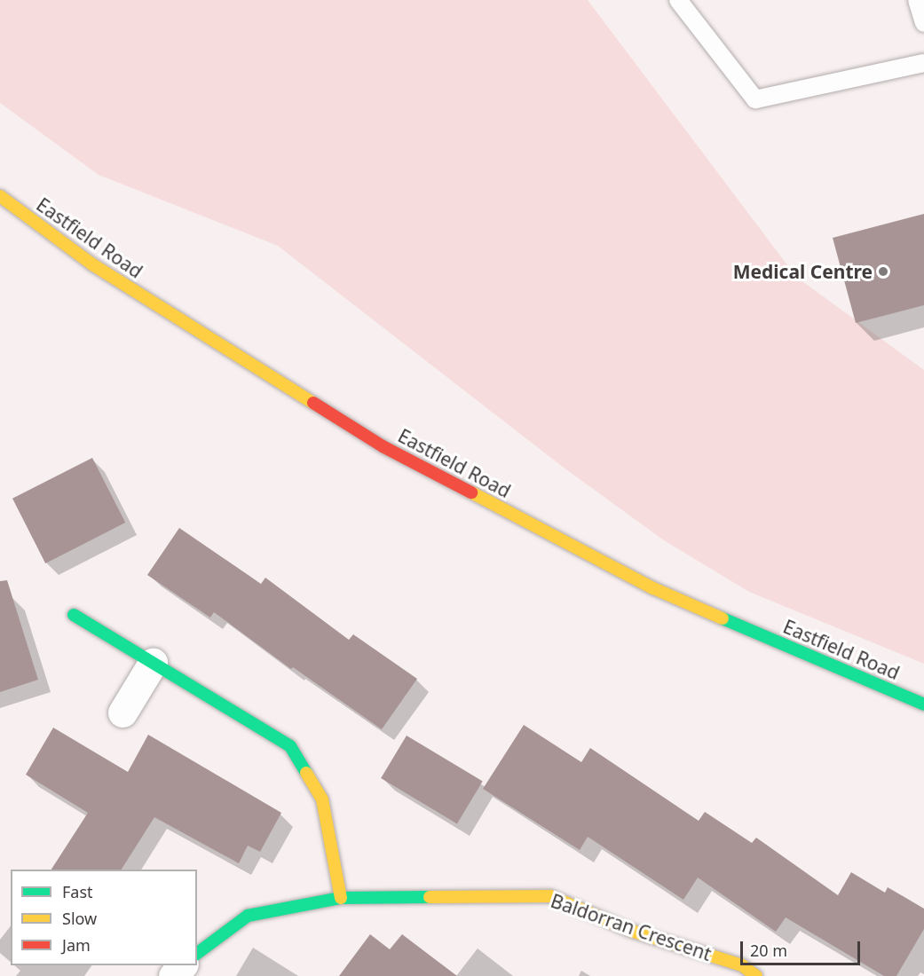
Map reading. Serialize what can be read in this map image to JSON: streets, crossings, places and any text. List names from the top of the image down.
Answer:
{
  "streets": {
    "street": ["Eastfield Road", "Baldorran Crescent"]
  },
  "places": ["Medical Centre"],
  "legend": ["Fast", "Slow", "Jam"],
  "scale_bar": "20 m"
}
